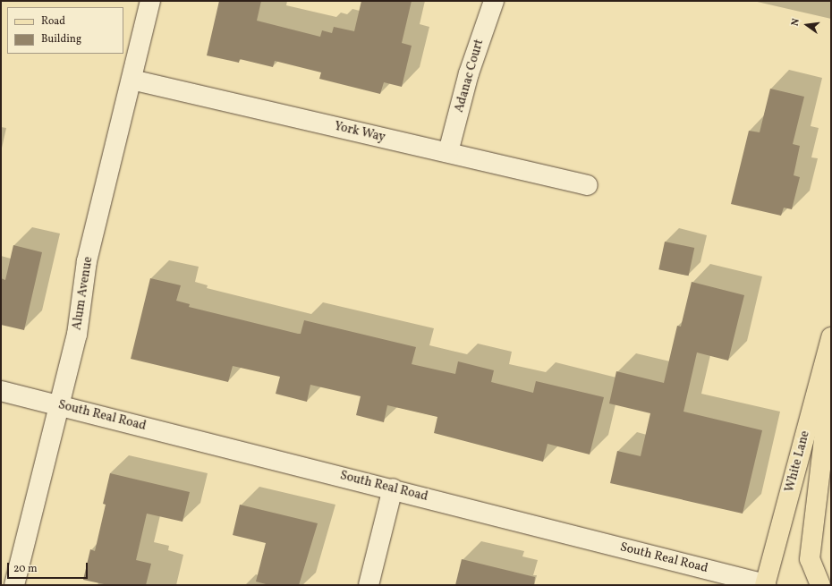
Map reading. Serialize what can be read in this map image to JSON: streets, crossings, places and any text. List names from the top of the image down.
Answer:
{
  "streets": {
    "main road": ["White Lane"],
    "street": [
      "Adanac Court",
      "York Way",
      "Alum Avenue",
      "South Real Road"
    ]
  },
  "crossings": [
    ["Adanac Court", "York Way"],
    ["York Way", "Alum Avenue"],
    ["Alum Avenue", "South Real Road"],
    ["South Real Road", "White Lane"]
  ],
  "legend": ["Road", "Building"],
  "scale_bar": "20 m",
  "north": "left"
}
